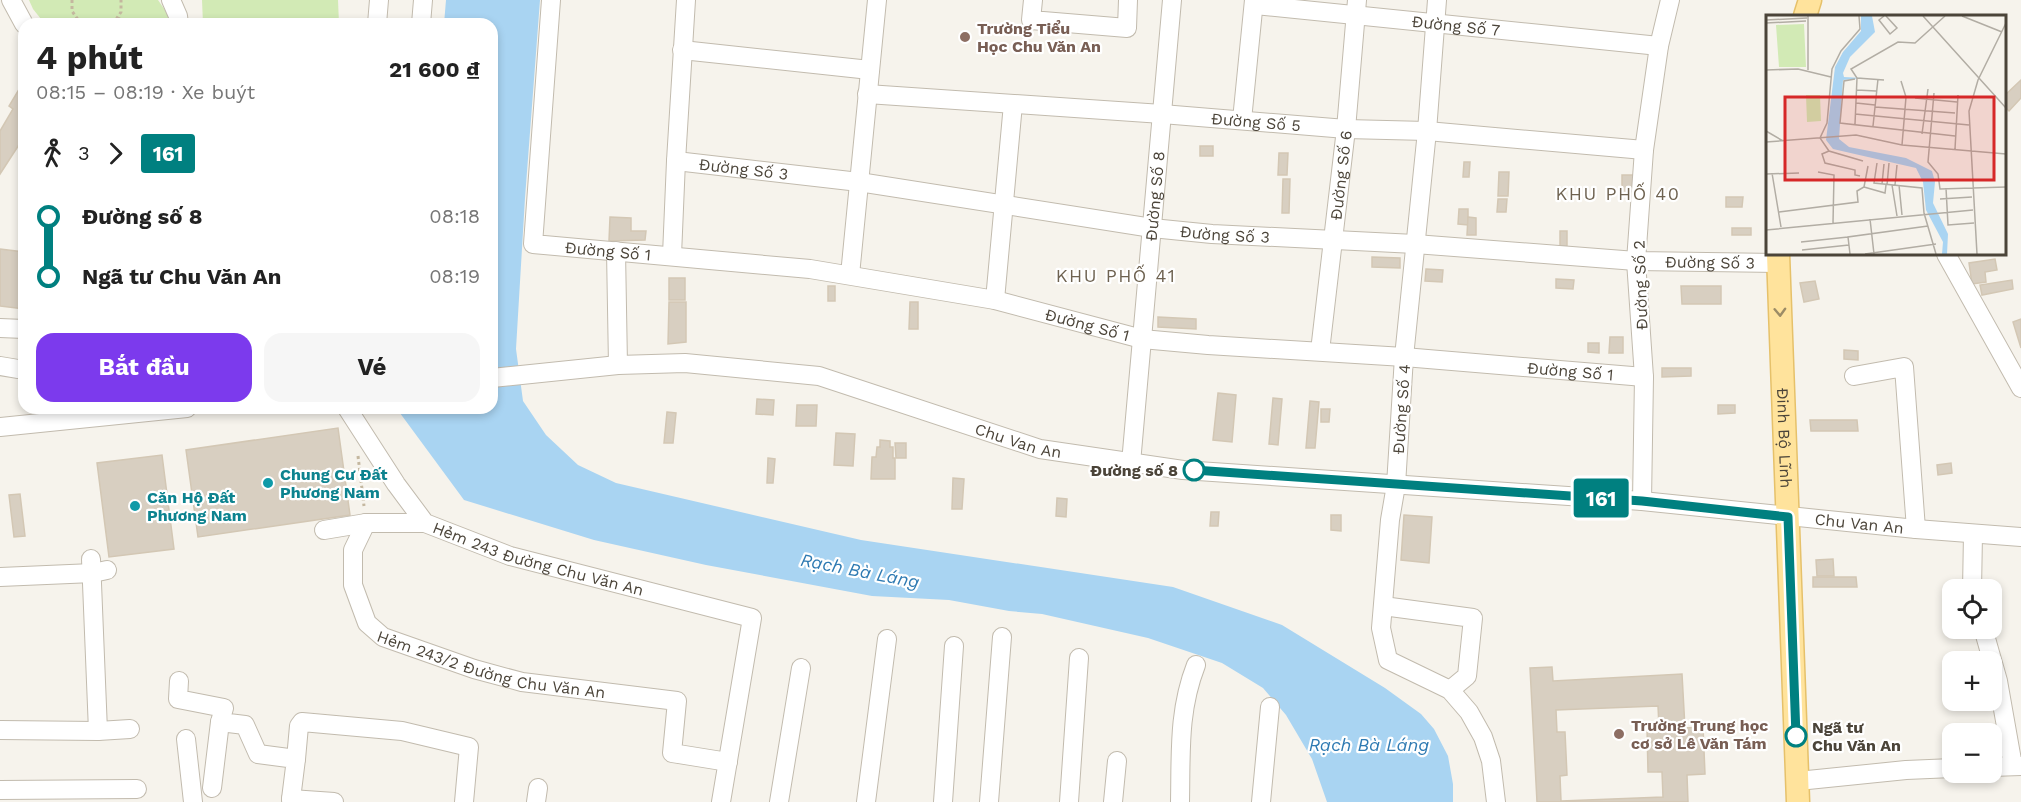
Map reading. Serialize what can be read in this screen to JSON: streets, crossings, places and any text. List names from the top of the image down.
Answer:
{
  "streets": {
    "main road": ["Đinh Bộ Lĩnh"],
    "street": [
      "Đường Số 7",
      "Đường Số 5",
      "Đường Số 3",
      "Đường Số 6",
      "Đường Số 8",
      "Đường Số 1",
      "Đường Số 2",
      "Đường Số 4",
      "Chu Van An",
      "Hẻm 243 Đường Chu Văn An",
      "Hẻm 243/2 Đường Chu Văn An"
    ]
  },
  "crossings": [
    ["Đường Số 7", "Đường Số 6"],
    ["Đường Số 7", "Đường Số 2"],
    ["Đường Số 7", "Đường Số 4"],
    ["Đường Số 5", "Đường Số 6"],
    ["Đường Số 5", "Đường Số 8"],
    ["Đường Số 5", "Đường Số 2"],
    ["Đường Số 5", "Đường Số 4"],
    ["Đường Số 3", "Đường Số 6"],
    ["Đường Số 3", "Đường Số 8"],
    ["Đường Số 3", "Đường Số 2"],
    ["Đường Số 3", "Đường Số 4"],
    ["Đường Số 3", "Đinh Bộ Lĩnh"],
    ["Đường Số 6", "Đường Số 1"],
    ["Đường Số 8", "Đường Số 1"],
    ["Đường Số 8", "Chu Van An"],
    ["Đường Số 1", "Đường Số 2"],
    ["Đường Số 1", "Đường Số 4"],
    ["Đường Số 2", "Chu Van An"],
    ["Đường Số 4", "Chu Van An"],
    ["Đinh Bộ Lĩnh", "Chu Van An"],
    ["Hẻm 243 Đường Chu Văn An", "Hẻm 243/2 Đường Chu Văn An"]
  ],
  "one_way": ["Đinh Bộ Lĩnh"],
  "districts": ["KHU PHỐ 40", "KHU PHỐ 41"],
  "water": ["Rạch Bà Láng"],
  "places": [
    "Trường Tiểu Học Chu Văn An",
    "Đường số 8",
    "Chung Cư Đất Phương Nam",
    "Căn Hộ Đất Phương Nam",
    "Trường Trung học cơ sở Lê Văn Tám",
    "Ngã tư Chu Văn An"
  ],
  "lines": ["bus line 161"],
  "page": {
    "on_map": "161",
    "heading": ["4 phút", "08:15 – 08:19 · Xe buýt", "21 600 ₫"],
    "legs": ["3", "161"],
    "list": [
      {
        "name": "Đường số 8",
        "value": "08:18"
      },
      {
        "name": "Ngã tư Chu Văn An",
        "value": "08:19"
      }
    ],
    "buttons": ["Bắt đầu", "Vé"],
    "map_buttons": ["+", "−"]
  }
}
